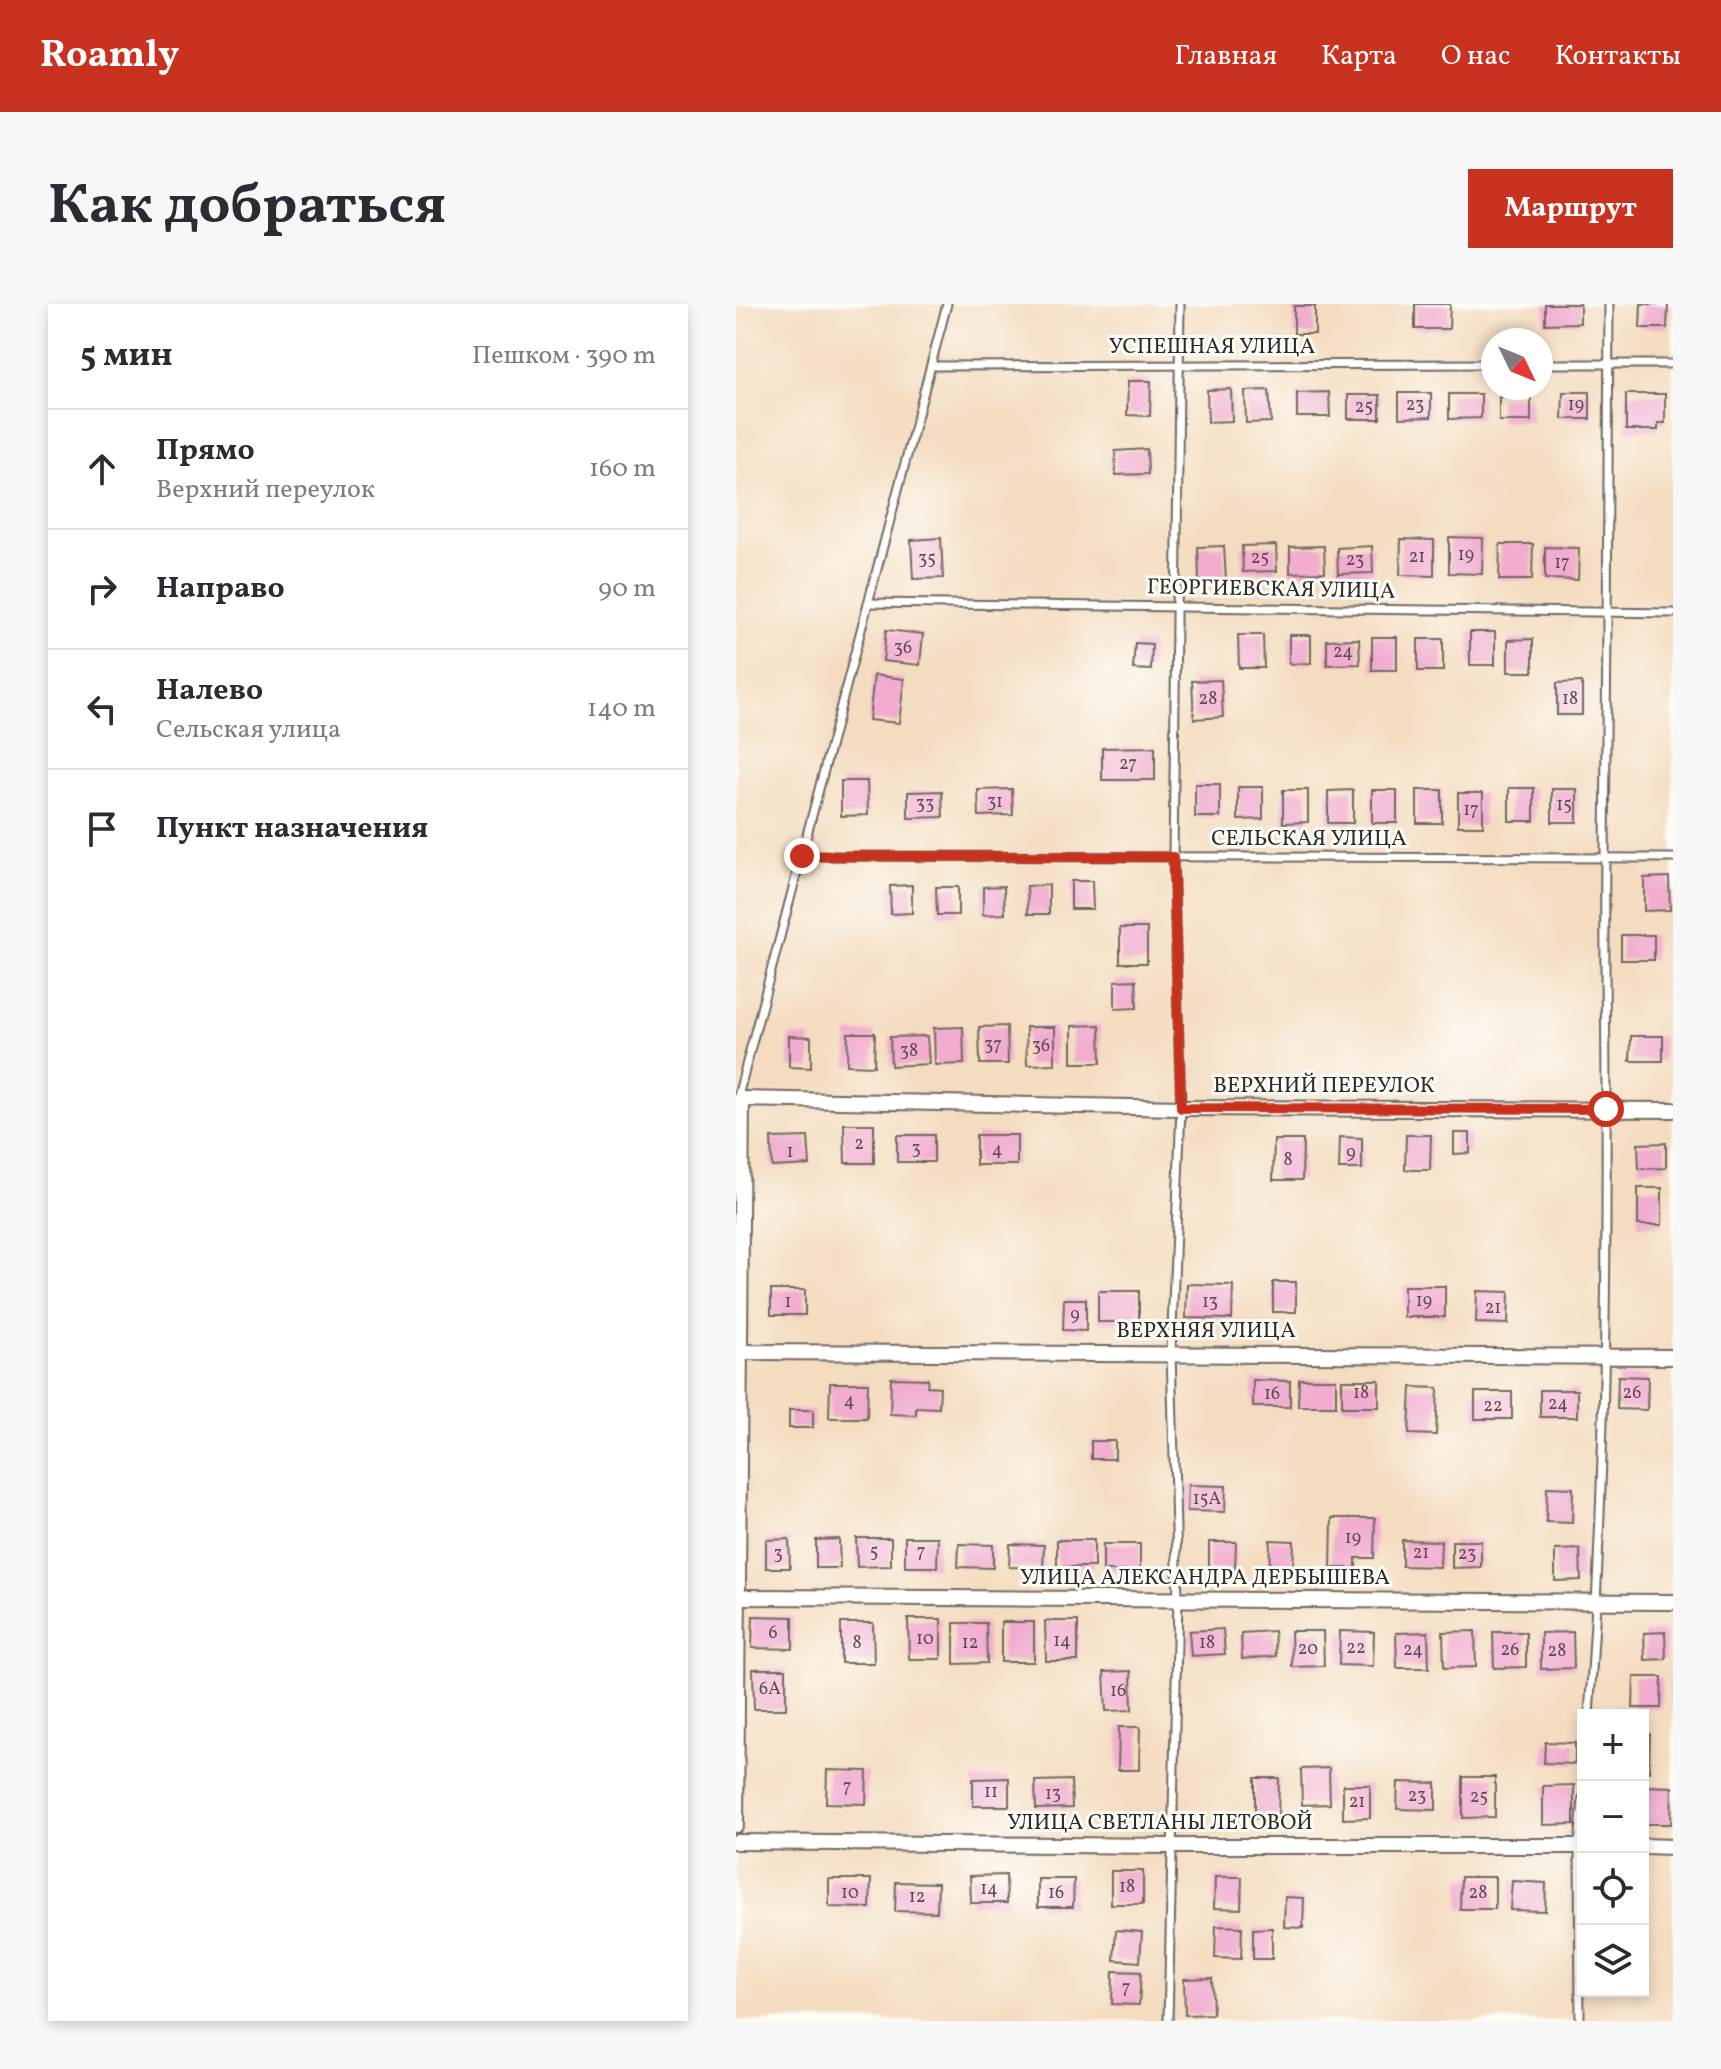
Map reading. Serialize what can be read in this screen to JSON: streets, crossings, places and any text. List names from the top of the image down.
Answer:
{
  "streets": {
    "street": [
      "ВЕРХНИЙ ПЕРЕУЛОК",
      "ВЕРХНЯЯ УЛИЦА",
      "УЛИЦА АЛЕКСАНДРА ДЕРБЫШЕВА",
      "УЛИЦА СВЕТЛАНЫ ЛЕТОВОЙ"
    ],
    "lane": ["УСПЕШНАЯ УЛИЦА", "ГЕОРГИЕВСКАЯ УЛИЦА", "СЕЛЬСКАЯ УЛИЦА"]
  },
  "house_numbers": [
    "23",
    "19",
    "25",
    "19",
    "21",
    "25",
    "35",
    "23",
    "17",
    "36",
    "24",
    "28",
    "18",
    "27",
    "31",
    "33",
    "15",
    "17",
    "37",
    "36",
    "38",
    "2",
    "3",
    "4",
    "1",
    "9",
    "8",
    "19",
    "1",
    "13",
    "21",
    "9",
    "18",
    "26",
    "16",
    "4",
    "24",
    "22",
    "15А",
    "19",
    "5",
    "7",
    "21",
    "3",
    "23",
    "6",
    "10",
    "14",
    "8",
    "12",
    "18",
    "22",
    "20",
    "24",
    "26",
    "28",
    "6А",
    "16",
    "7",
    "11",
    "13",
    "23",
    "25",
    "21",
    "18",
    "14",
    "10",
    "16",
    "28",
    "12",
    "7"
  ],
  "north": "bottom right",
  "page": {
    "header": "Roamly",
    "nav": [
      "Главная",
      "Карта",
      "О нас",
      "Контакты"
    ],
    "title": "Как добраться",
    "buttons": "Маршрут",
    "heading": ["5 мин", "Пешком · 390 m"],
    "list": [
      ["Прямо", "Верхний переулок", "160 m"],
      ["Направо", "90 m"],
      ["Налево", "Сельская улица", "140 m"],
      "Пункт назначения"
    ],
    "map_buttons": ["+", "−"]
  }
}
